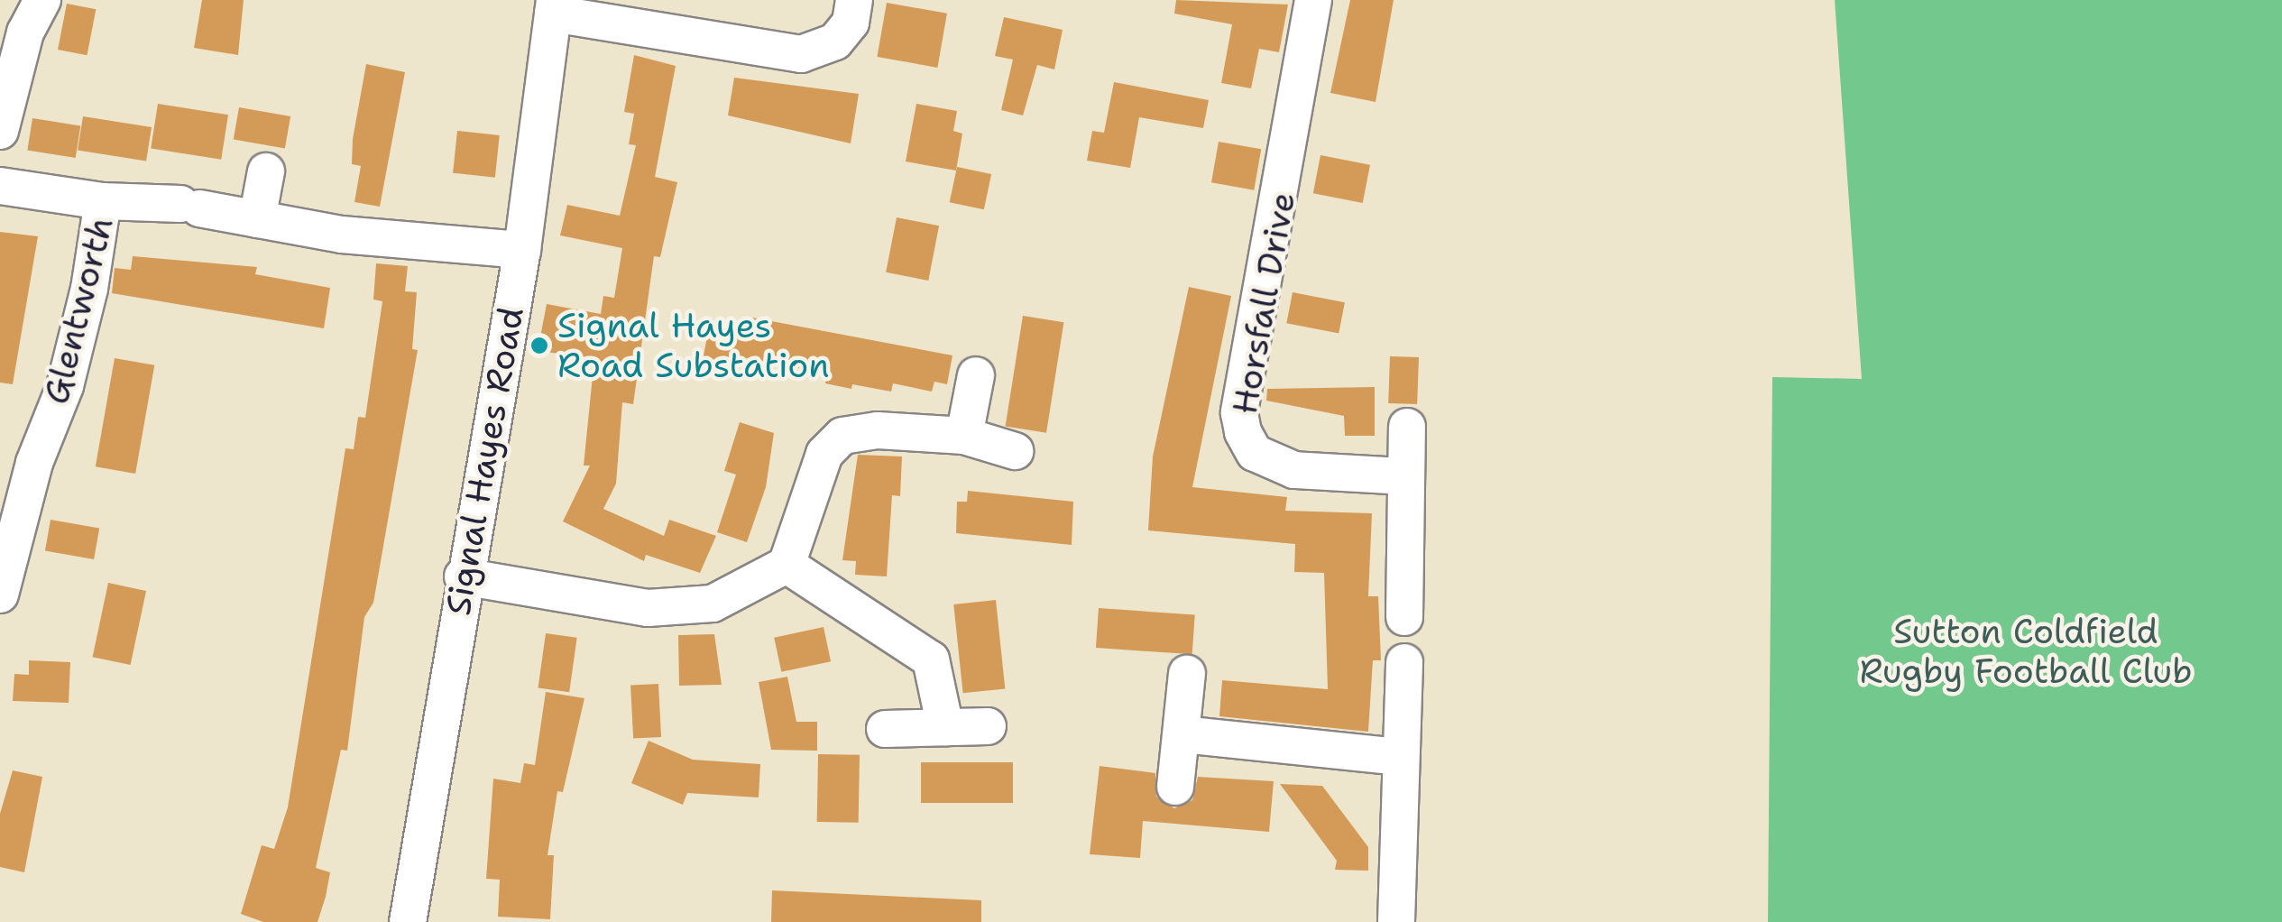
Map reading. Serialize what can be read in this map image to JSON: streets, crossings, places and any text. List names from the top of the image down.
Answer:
{
  "streets": {
    "street": ["Horsfall Drive", "Glentworth", "Signal Hayes Road"]
  },
  "crossings": [
    ["Glentworth", "Signal Hayes Road"]
  ],
  "parks": ["Sutton Coldfield Rugby Football Club"],
  "places": ["Signal Hayes Road Substation"]
}
